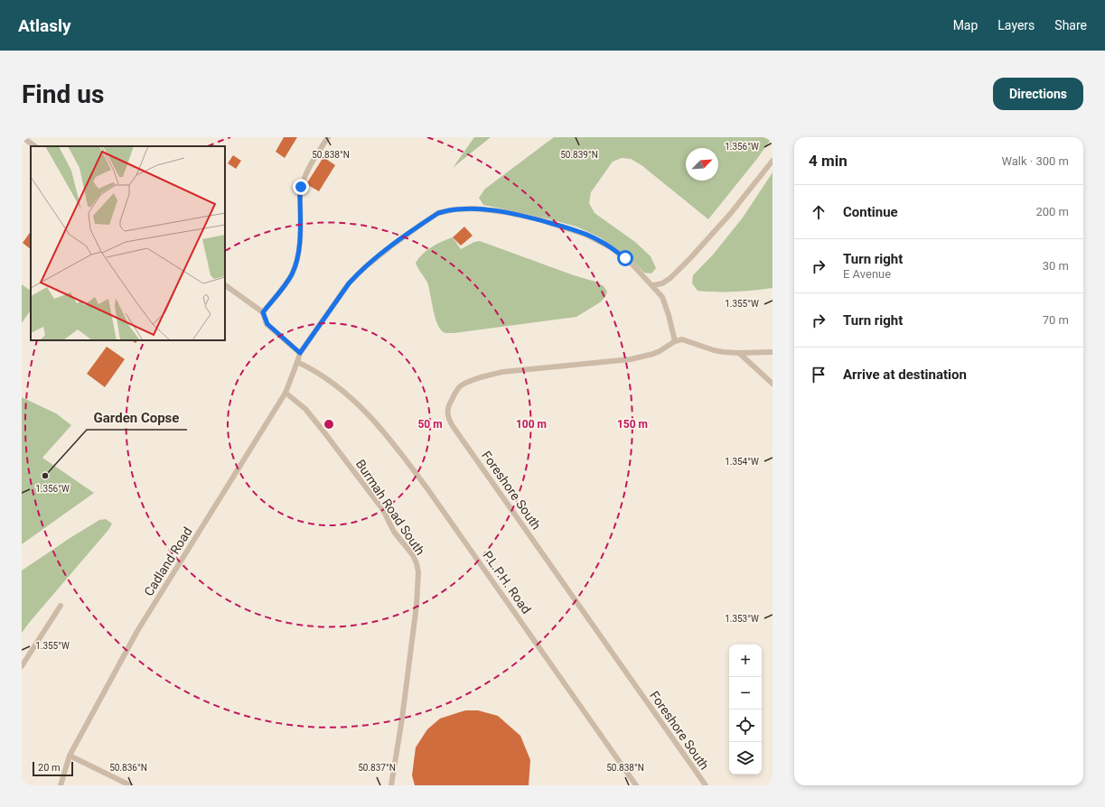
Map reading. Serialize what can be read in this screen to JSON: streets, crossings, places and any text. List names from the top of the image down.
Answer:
{
  "streets": {
    "lane": [
      "Foreshore South",
      "Burmah Road South",
      "Cadland Road",
      "P.L.P.H. Road"
    ]
  },
  "crossings": [
    ["Foreshore South", "Cadland Road"],
    ["Burmah Road South", "Cadland Road"],
    ["Cadland Road", "P.L.P.H. Road"]
  ],
  "places": ["Garden Copse"],
  "scale_bar": "20 m",
  "north": "top right",
  "page": {
    "header": "Atlasly",
    "nav": ["Map", "Layers", "Share"],
    "buttons": "Directions",
    "title": "Find us",
    "heading": ["4 min", "Walk · 300 m"],
    "list": [
      ["Continue", "200 m"],
      ["Turn right", "E Avenue", "30 m"],
      ["Turn right", "70 m"],
      "Arrive at destination"
    ],
    "map_buttons": ["+", "−"],
    "scale": "20 m"
  },
  "coordinates": [
    "1.356°W",
    "50.838°N",
    "50.839°N",
    "1.355°W",
    "1.354°W",
    "1.353°W",
    "50.836°N",
    "50.837°N"
  ],
  "rings": ["50 m", "100 m", "150 m"]
}
